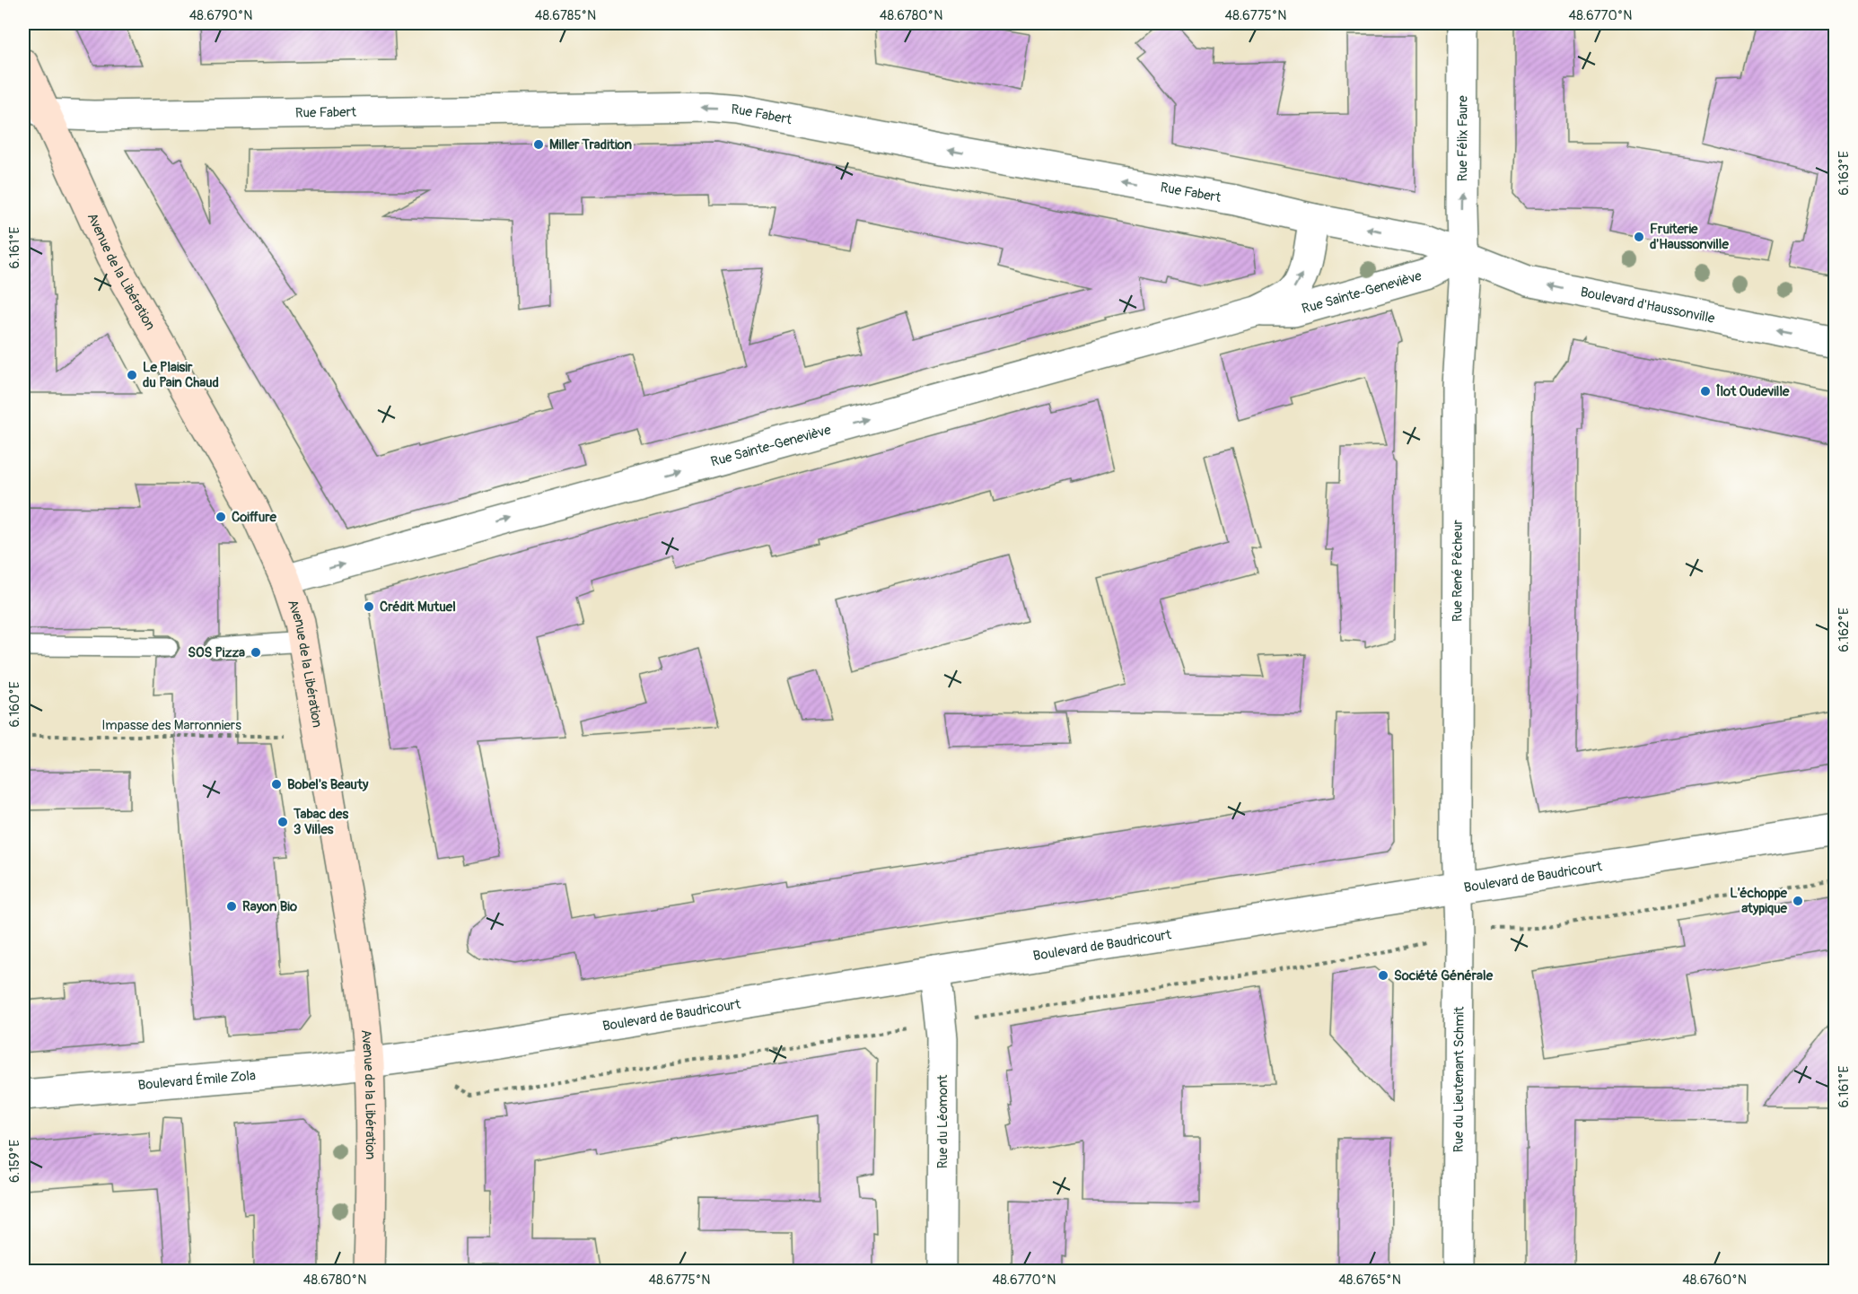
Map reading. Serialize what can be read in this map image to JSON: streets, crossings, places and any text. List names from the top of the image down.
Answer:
{
  "streets": {
    "main road": ["Avenue de la Libération"],
    "street": [
      "Rue Fabert",
      "Rue Félix Faure",
      "Rue Sainte-Geneviève",
      "Boulevard d'Haussonville",
      "Rue René Pêcheur",
      "Boulevard de Baudricourt",
      "Boulevard Émile Zola",
      "Rue du Lieutenant Schmit",
      "Rue du Léomont"
    ],
    "path": ["Impasse des Marronniers"]
  },
  "crossings": [
    ["Rue Fabert", "Rue Félix Faure"],
    ["Rue Fabert", "Avenue de la Libération"],
    ["Rue Fabert", "Rue Sainte-Geneviève"],
    ["Rue Fabert", "Boulevard d'Haussonville"],
    ["Rue Fabert", "Rue René Pêcheur"],
    ["Rue Félix Faure", "Rue Sainte-Geneviève"],
    ["Rue Félix Faure", "Boulevard d'Haussonville"],
    ["Rue Félix Faure", "Rue René Pêcheur"],
    ["Avenue de la Libération", "Rue Sainte-Geneviève"],
    ["Avenue de la Libération", "Impasse des Marronniers"],
    ["Avenue de la Libération", "Boulevard de Baudricourt"],
    ["Avenue de la Libération", "Boulevard Émile Zola"],
    ["Rue Sainte-Geneviève", "Boulevard d'Haussonville"],
    ["Rue Sainte-Geneviève", "Rue René Pêcheur"],
    ["Boulevard d'Haussonville", "Rue René Pêcheur"],
    ["Rue René Pêcheur", "Boulevard de Baudricourt"],
    ["Rue René Pêcheur", "Rue du Lieutenant Schmit"],
    ["Boulevard de Baudricourt", "Boulevard Émile Zola"],
    ["Boulevard de Baudricourt", "Rue du Lieutenant Schmit"],
    ["Boulevard de Baudricourt", "Rue du Léomont"]
  ],
  "one_way": [
    "Rue Fabert",
    "Rue Félix Faure",
    "Rue Sainte-Geneviève",
    "Boulevard d'Haussonville"
  ],
  "places": [
    "Miller Tradition",
    "Fruiterie d'Haussonville",
    "Le Plaisir du Pain Chaud",
    "Îlot Oudeville",
    "Coiffure",
    "Crédit Mutuel",
    "SOS Pizza",
    "Bobel's Beauty",
    "Tabac des 3 Villes",
    "L'échoppe atypique",
    "Rayon Bio",
    "Société Générale"
  ],
  "coordinates": [
    "48.6790°N",
    "48.6785°N",
    "48.6780°N",
    "48.6775°N",
    "48.6770°N",
    "6.163°E",
    "6.161°E",
    "6.162°E",
    "6.160°E",
    "6.159°E",
    "48.6765°N",
    "48.6760°N"
  ]
}
